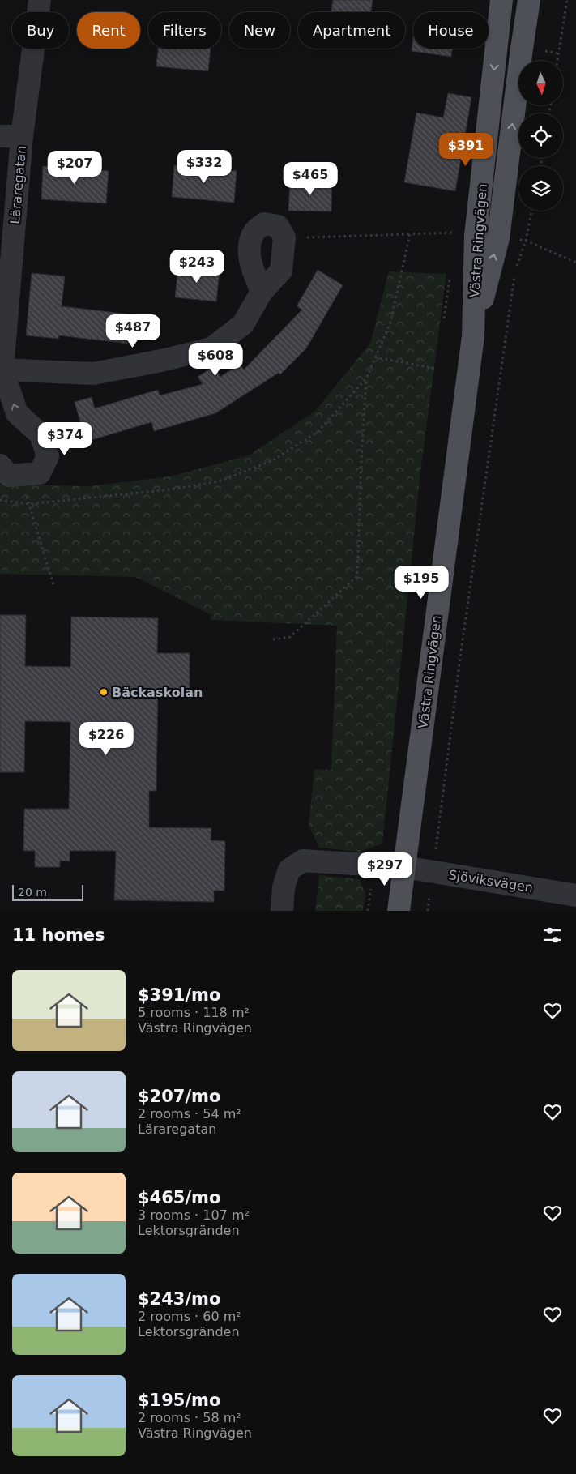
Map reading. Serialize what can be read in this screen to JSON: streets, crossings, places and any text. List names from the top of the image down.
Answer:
{
  "streets": {
    "main road": ["Västra Ringvägen"],
    "street": ["Läraregatan", "Sjöviksvägen"]
  },
  "crossings": [
    ["Västra Ringvägen", "Sjöviksvägen"]
  ],
  "places": ["Bäckaskolan"],
  "scale_bar": "20 m",
  "north": "bottom",
  "page": {
    "chip": [
      "Buy",
      "Rent",
      "Filters",
      "New",
      "Apartment",
      "House"
    ],
    "price": [
      "$391",
      "$332",
      "$207",
      "$465",
      "$243",
      "$487",
      "$608",
      "$374",
      "$195",
      "$226",
      "$297"
    ],
    "scale": "20 m",
    "heading": "11 homes",
    "list": [
      {
        "name": "$391/mo",
        "note": "5 rooms · 118 m² · Västra Ringvägen"
      },
      {
        "name": "$207/mo",
        "note": "2 rooms · 54 m² · Läraregatan"
      },
      {
        "name": "$465/mo",
        "note": "3 rooms · 107 m² · Lektorsgränden"
      },
      {
        "name": "$243/mo",
        "note": "2 rooms · 60 m² · Lektorsgränden"
      },
      {
        "name": "$195/mo",
        "note": "2 rooms · 58 m² · Västra Ringvägen"
      }
    ]
  }
}
